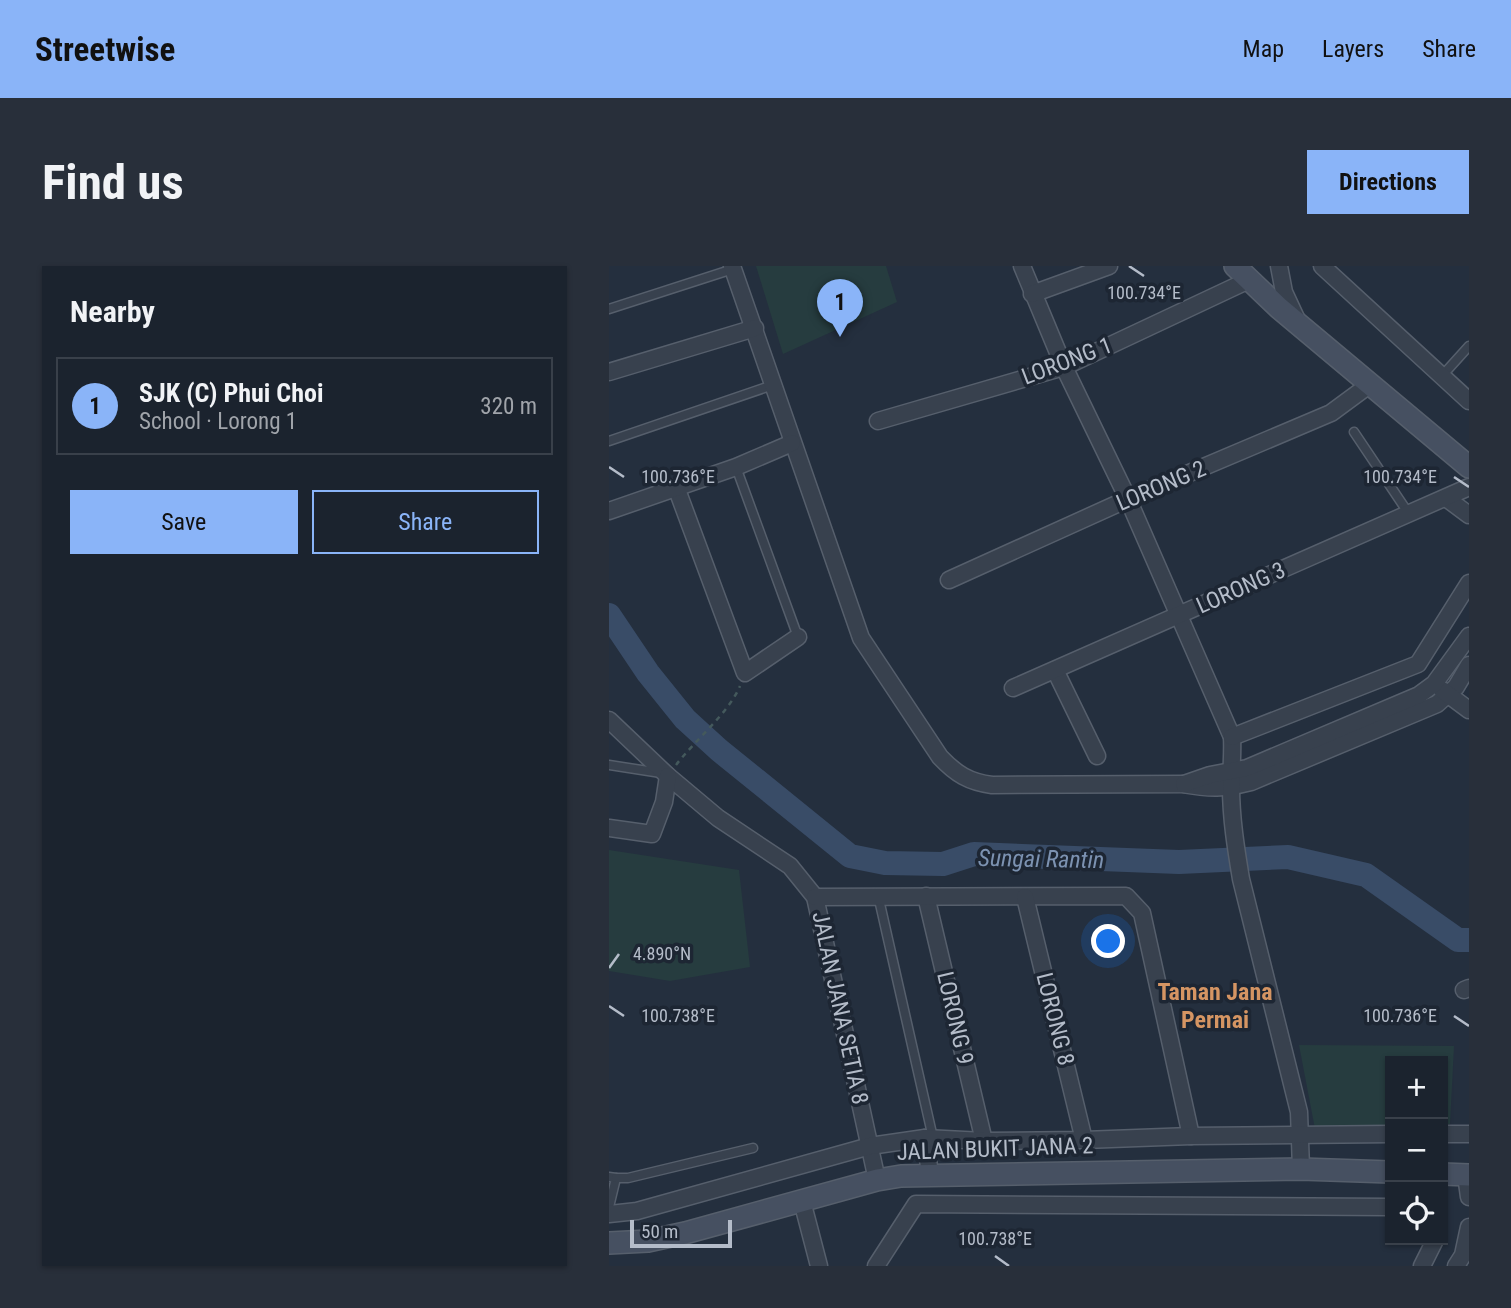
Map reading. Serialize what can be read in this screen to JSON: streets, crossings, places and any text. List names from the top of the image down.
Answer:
{
  "streets": {
    "street": [
      "LORONG 1",
      "LORONG 2",
      "LORONG 3",
      "JALAN JANA SETIA 8",
      "LORONG 9",
      "LORONG 8",
      "JALAN BUKIT JANA 2"
    ]
  },
  "crossings": [
    ["JALAN JANA SETIA 8", "JALAN BUKIT JANA 2"]
  ],
  "districts": ["Taman Jana Permai"],
  "water": ["Sungai Rantin"],
  "scale_bar": "50 m",
  "page": {
    "header": "Streetwise",
    "nav": ["Map", "Layers", "Share"],
    "buttons": [
      "Directions",
      ["Save", "Share"]
    ],
    "title": "Find us",
    "heading": "Nearby",
    "pins": "1",
    "list": [
      {
        "mark": "1",
        "name": "SJK (C) Phui Choi",
        "note": "School · Lorong 1",
        "value": "320 m"
      }
    ],
    "map_buttons": ["+", "−"],
    "scale": "50 m"
  },
  "coordinates": [
    "100.734°E",
    "100.736°E",
    "4.890°N",
    "100.738°E"
  ]
}
